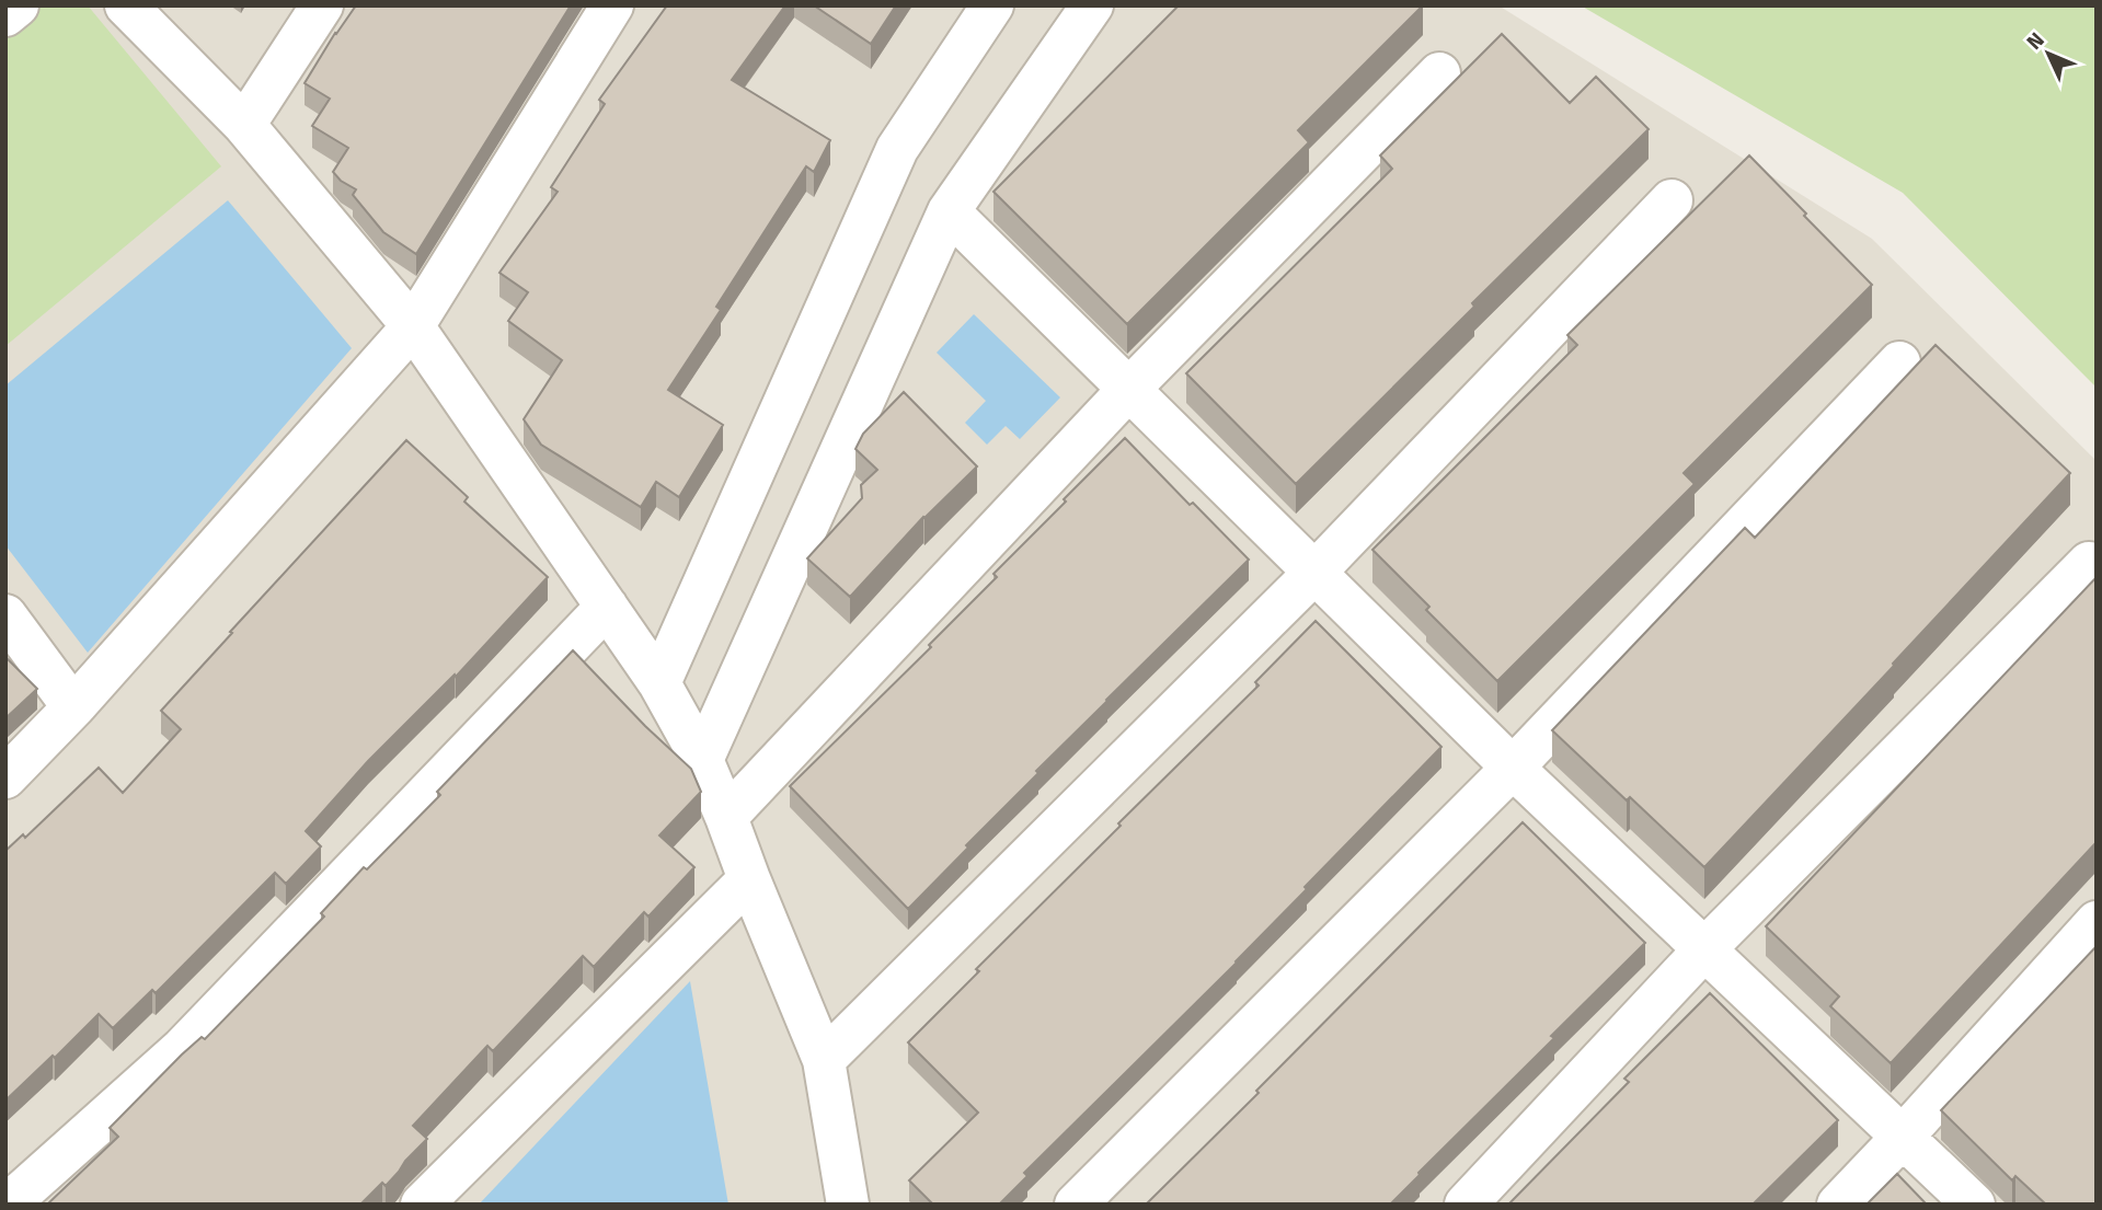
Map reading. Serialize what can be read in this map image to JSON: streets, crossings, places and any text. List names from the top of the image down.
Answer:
{
  "north": "top left"
}
